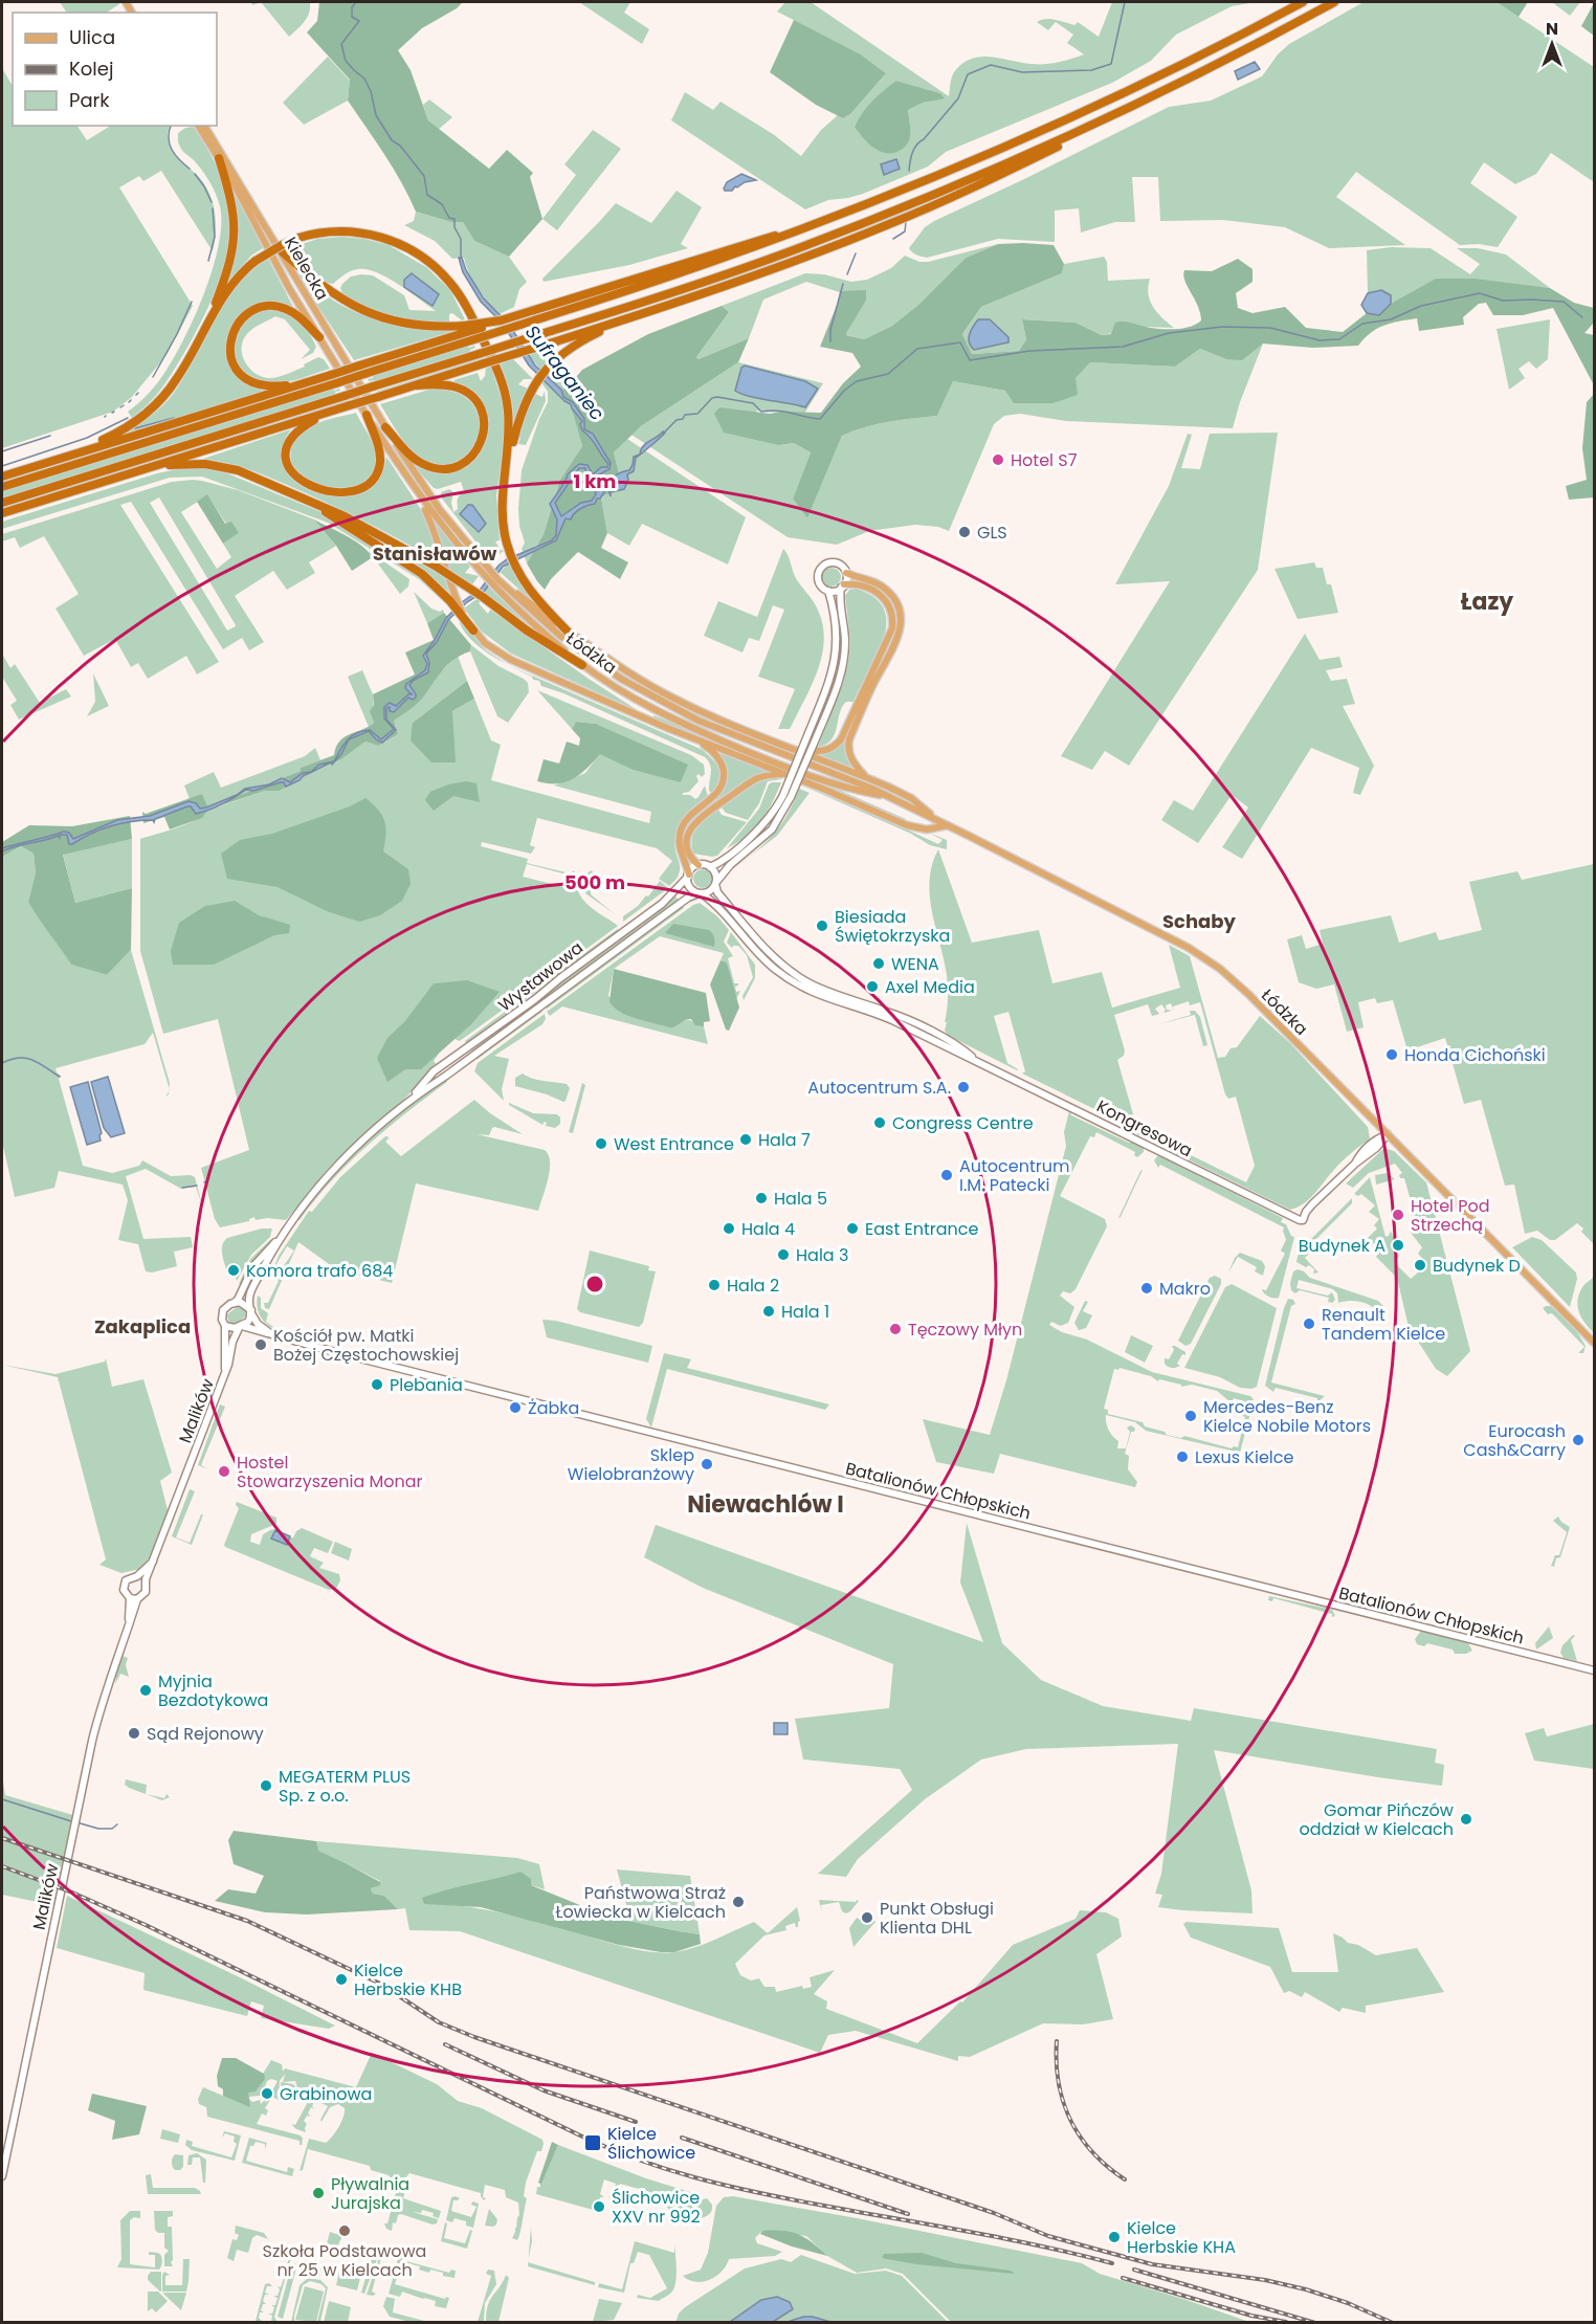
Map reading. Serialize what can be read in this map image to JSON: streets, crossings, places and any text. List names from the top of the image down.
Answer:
{
  "streets": {
    "main road": ["Kielecka", "Łódzka"],
    "street": [
      "Wystawowa",
      "Kongresowa",
      "Malików",
      "Batalionów Chłopskich"
    ]
  },
  "crossings": [
    ["Kielecka", "Łódzka"],
    ["Łódzka", "Kongresowa"],
    ["Wystawowa", "Kongresowa"],
    ["Wystawowa", "Malików"],
    ["Wystawowa", "Batalionów Chłopskich"],
    ["Malików", "Batalionów Chłopskich"]
  ],
  "districts": [
    "Stanisławów",
    "Łazy",
    "Schaby",
    "Zakaplica",
    "Niewachlów I"
  ],
  "water": ["Sufraganiec"],
  "places": {
    "other": [
      "Hotel S7",
      "GLS",
      "Biesiada Świętokrzyska",
      "WENA",
      "Axel Media",
      "Honda Cichoński",
      "Autocentrum S.A.",
      "Congress Centre",
      "Hala 7",
      "West Entrance",
      "Autocentrum I.M. Patecki",
      "Hala 5",
      "Hotel Pod Strzechą",
      "Hala 4",
      "East Entrance",
      "Budynek A",
      "Hala 3",
      "Budynek D",
      "Komora trafo 684",
      "Hala 2",
      "Makro",
      "Hala 1",
      "Renault Tandem Kielce",
      "Tęczowy Młyn",
      "Kościół pw. Matki Bożej Częstochowskiej",
      "Plebania",
      "Żabka",
      "Mercedes-Benz Kielce Nobile Motors",
      "Eurocash Cash&Carry",
      "Lexus Kielce",
      "Sklep Wielobranżowy",
      "Hostel Stowarzyszenia Monar",
      "Myjnia Bezdotykowa",
      "Sąd Rejonowy",
      "MEGATERM PLUS Sp. z o.o.",
      "Gomar Pińczów oddział w Kielcach",
      "Państwowa Straż Łowiecka w Kielcach",
      "Punkt Obsługi Klienta DHL",
      "Kielce Herbskie KHB",
      "Grabinowa",
      "Pływalnia Jurajska",
      "Ślichowice XXV nr 992",
      "Szkoła Podstawowa nr 25 w Kielcach",
      "Kielce Herbskie KHA"
    ],
    "transit": ["Kielce Ślichowice"]
  },
  "legend": ["Ulica", "Kolej", "Park"],
  "north": "top",
  "rings": ["1 km", "500 m"]
}
